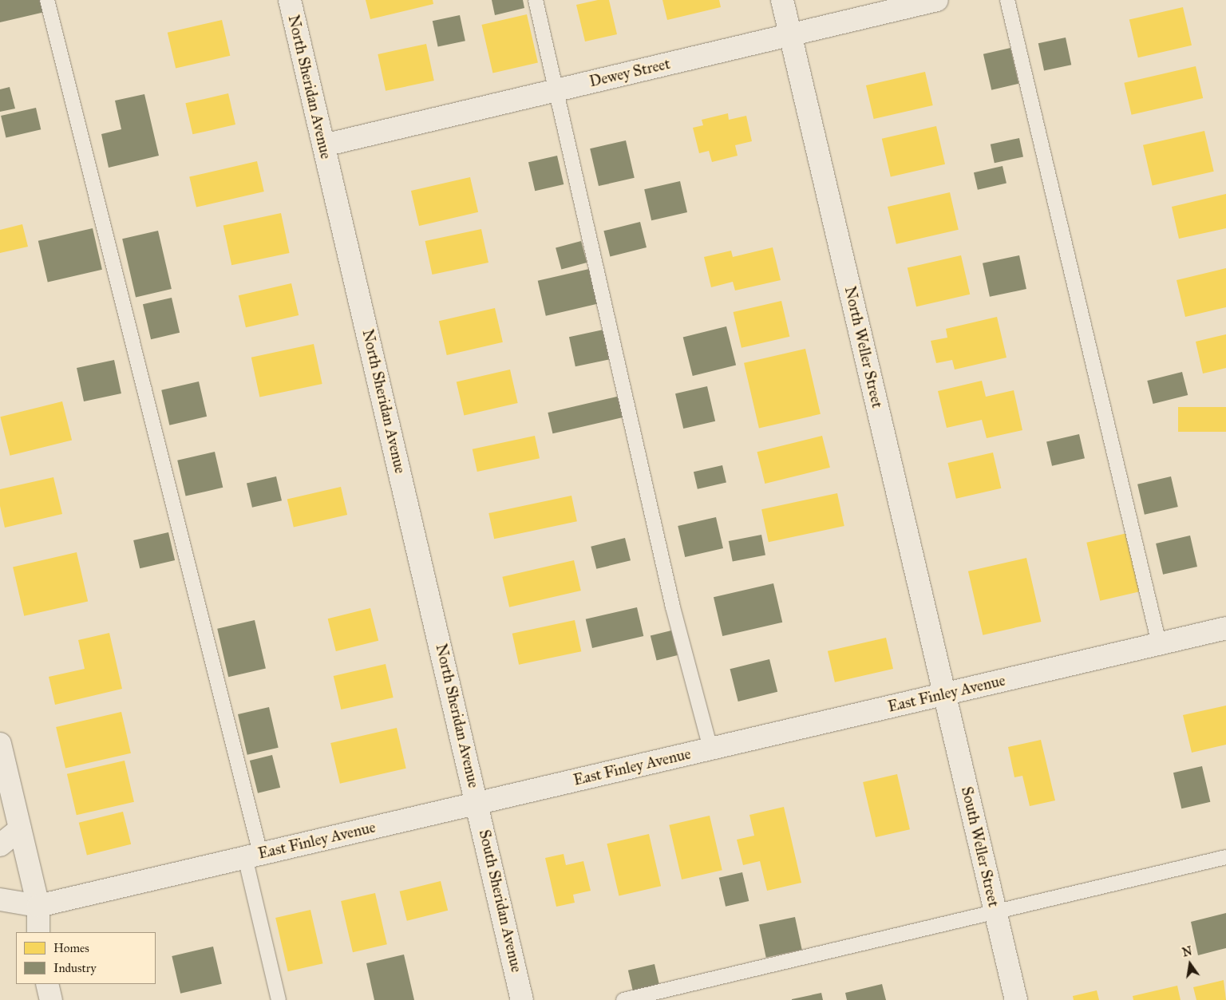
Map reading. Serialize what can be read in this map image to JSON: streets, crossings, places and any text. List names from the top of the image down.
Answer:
{
  "streets": {
    "street": [
      "Dewey Street",
      "North Sheridan Avenue",
      "North Weller Street",
      "East Finley Avenue",
      "South Weller Street",
      "South Sheridan Avenue"
    ]
  },
  "crossings": [
    ["Dewey Street", "North Sheridan Avenue"],
    ["Dewey Street", "North Weller Street"],
    ["North Sheridan Avenue", "East Finley Avenue"],
    ["North Sheridan Avenue", "South Sheridan Avenue"],
    ["North Weller Street", "East Finley Avenue"],
    ["North Weller Street", "South Weller Street"],
    ["East Finley Avenue", "South Weller Street"],
    ["East Finley Avenue", "South Sheridan Avenue"]
  ],
  "legend": ["Homes", "Industry"],
  "north": "top"
}
